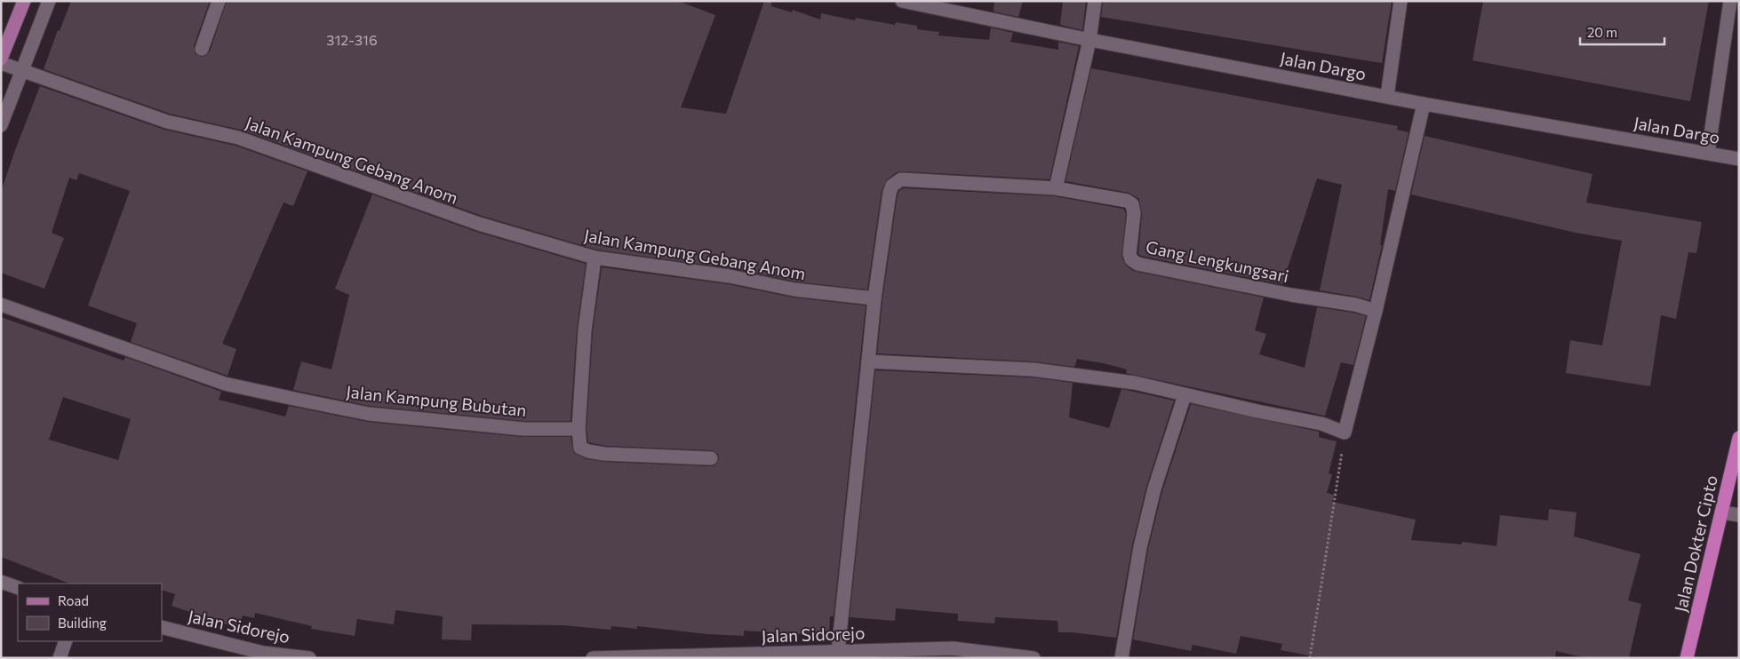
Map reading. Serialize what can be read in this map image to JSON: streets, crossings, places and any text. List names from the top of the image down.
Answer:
{
  "streets": {
    "highway": ["Jalan Dokter Cipto"],
    "street": [
      "Jalan Dargo",
      "Jalan Kampung Gebang Anom",
      "Gang Lengkungsari",
      "Jalan Kampung Bubutan",
      "Jalan Sidorejo"
    ]
  },
  "house_numbers": ["312-316"],
  "legend": ["Road", "Building"],
  "scale_bar": "20 m"
}
